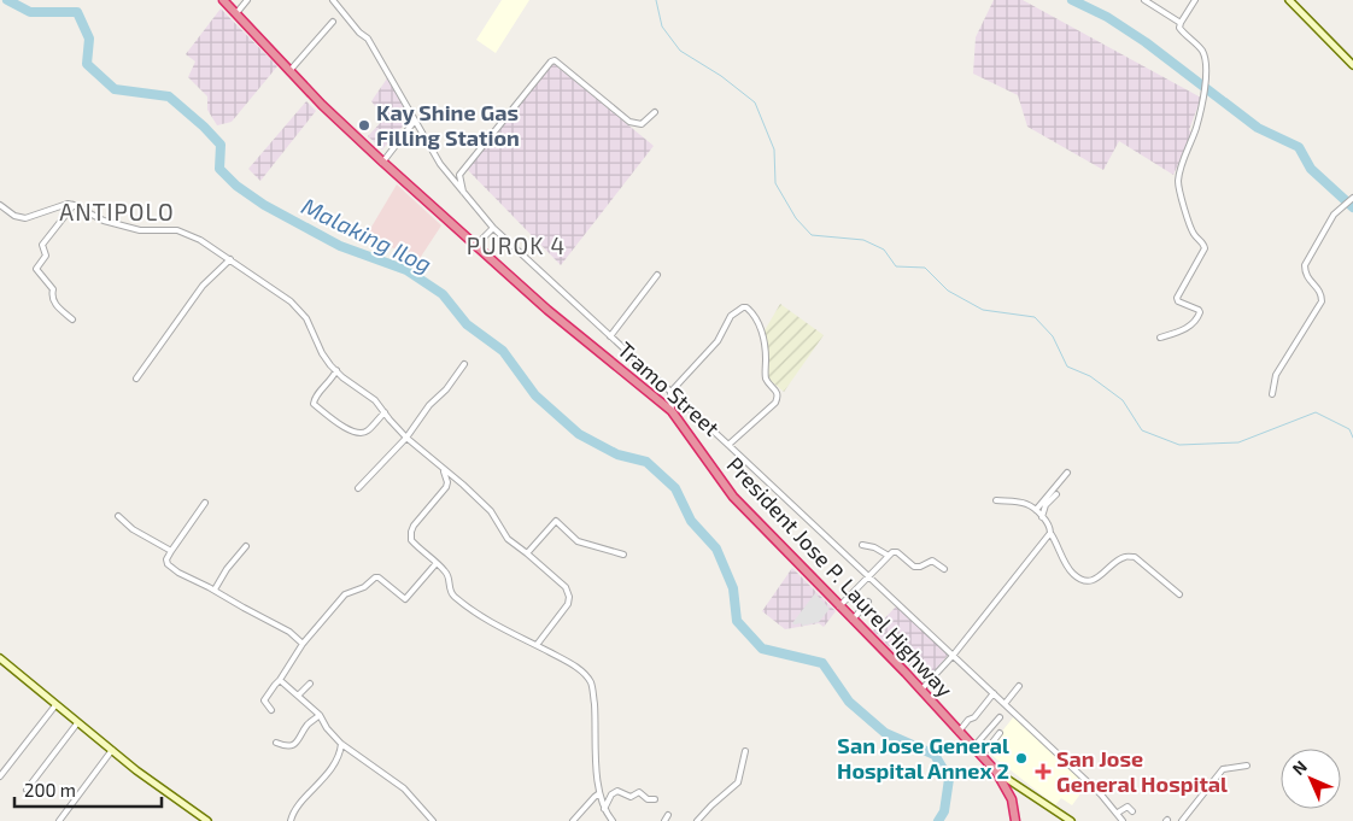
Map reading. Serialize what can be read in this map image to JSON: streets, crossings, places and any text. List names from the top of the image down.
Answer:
{
  "streets": {
    "highway": ["President Jose P. Laurel Highway"],
    "street": ["Tramo Street"]
  },
  "districts": ["ANTIPOLO", "PUROK 4"],
  "water": ["Malaking Ilog"],
  "places": {
    "other": ["Kay Shine Gas Filling Station", "San Jose General Hospital Annex 2"],
    "health": ["San Jose General Hospital"]
  },
  "scale_bar": "200 m",
  "north": "top left"
}
